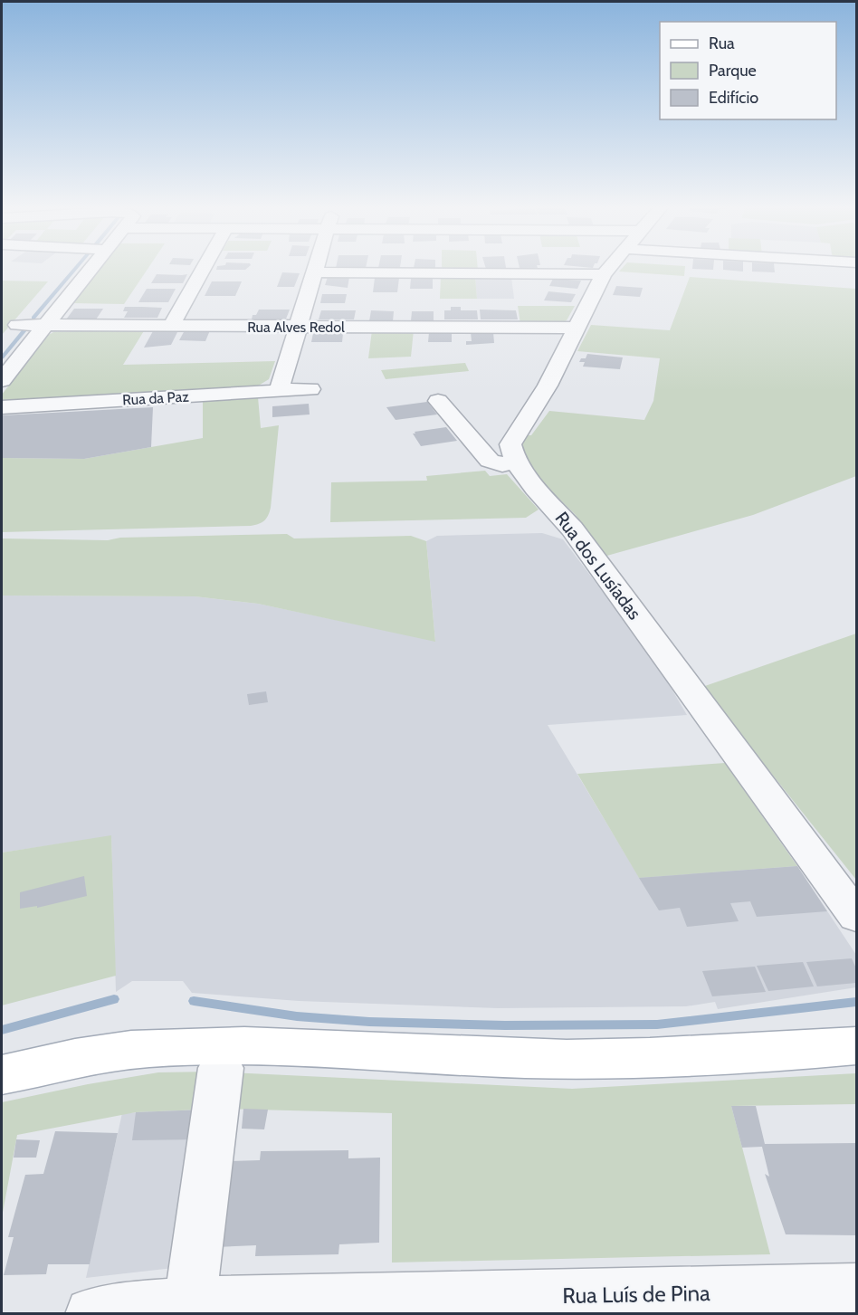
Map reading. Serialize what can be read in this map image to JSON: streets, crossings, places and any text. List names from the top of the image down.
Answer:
{
  "streets": {
    "street": [
      "Rua Alves Redol",
      "Rua da Paz",
      "Rua dos Lusíadas",
      "Rua Luís de Pina"
    ]
  },
  "legend": ["Rua", "Parque", "Edifício"]
}
